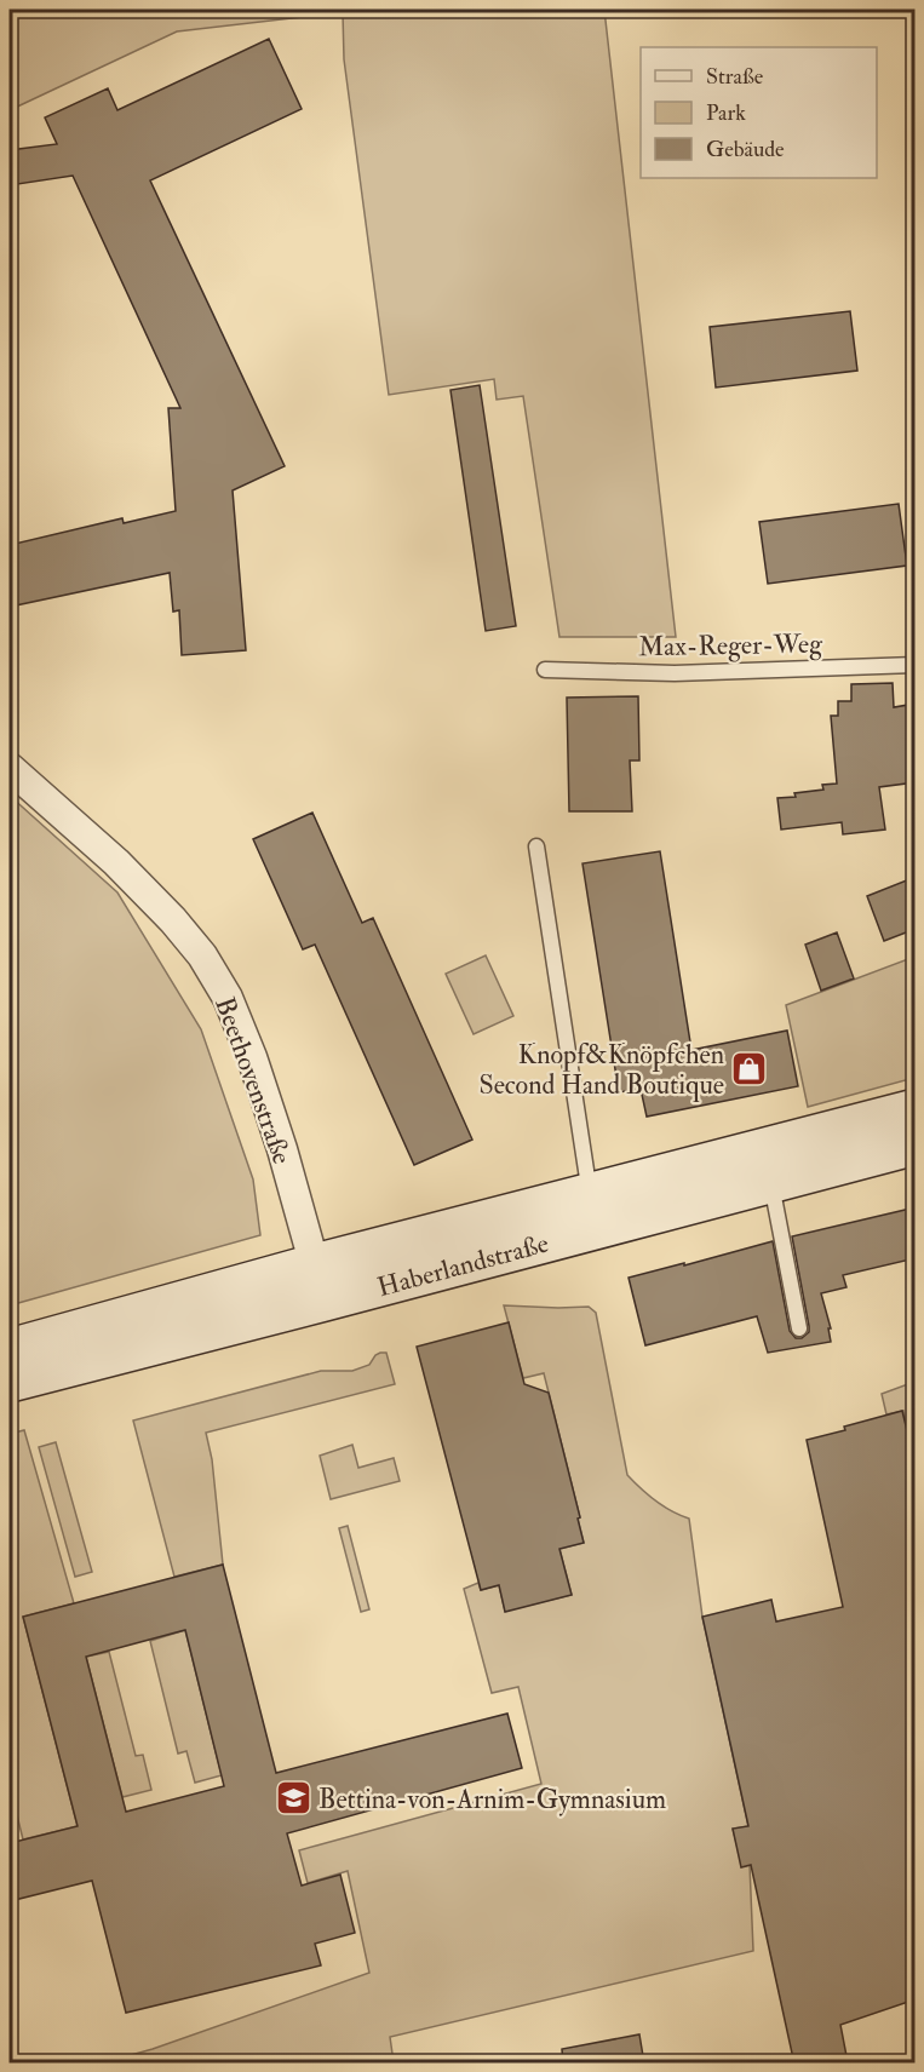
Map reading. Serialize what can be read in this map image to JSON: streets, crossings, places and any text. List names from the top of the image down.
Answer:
{
  "streets": {
    "street": ["Beethovenstraße", "Haberlandstraße"],
    "lane": ["Max-Reger-Weg"]
  },
  "crossings": [
    ["Beethovenstraße", "Haberlandstraße"]
  ],
  "places": {
    "shop": ["Knopf&Knöpfchen Second Hand Boutique"],
    "school or university": ["Bettina-von-Arnim-Gymnasium"]
  },
  "legend": ["Straße", "Park", "Gebäude"]
}
